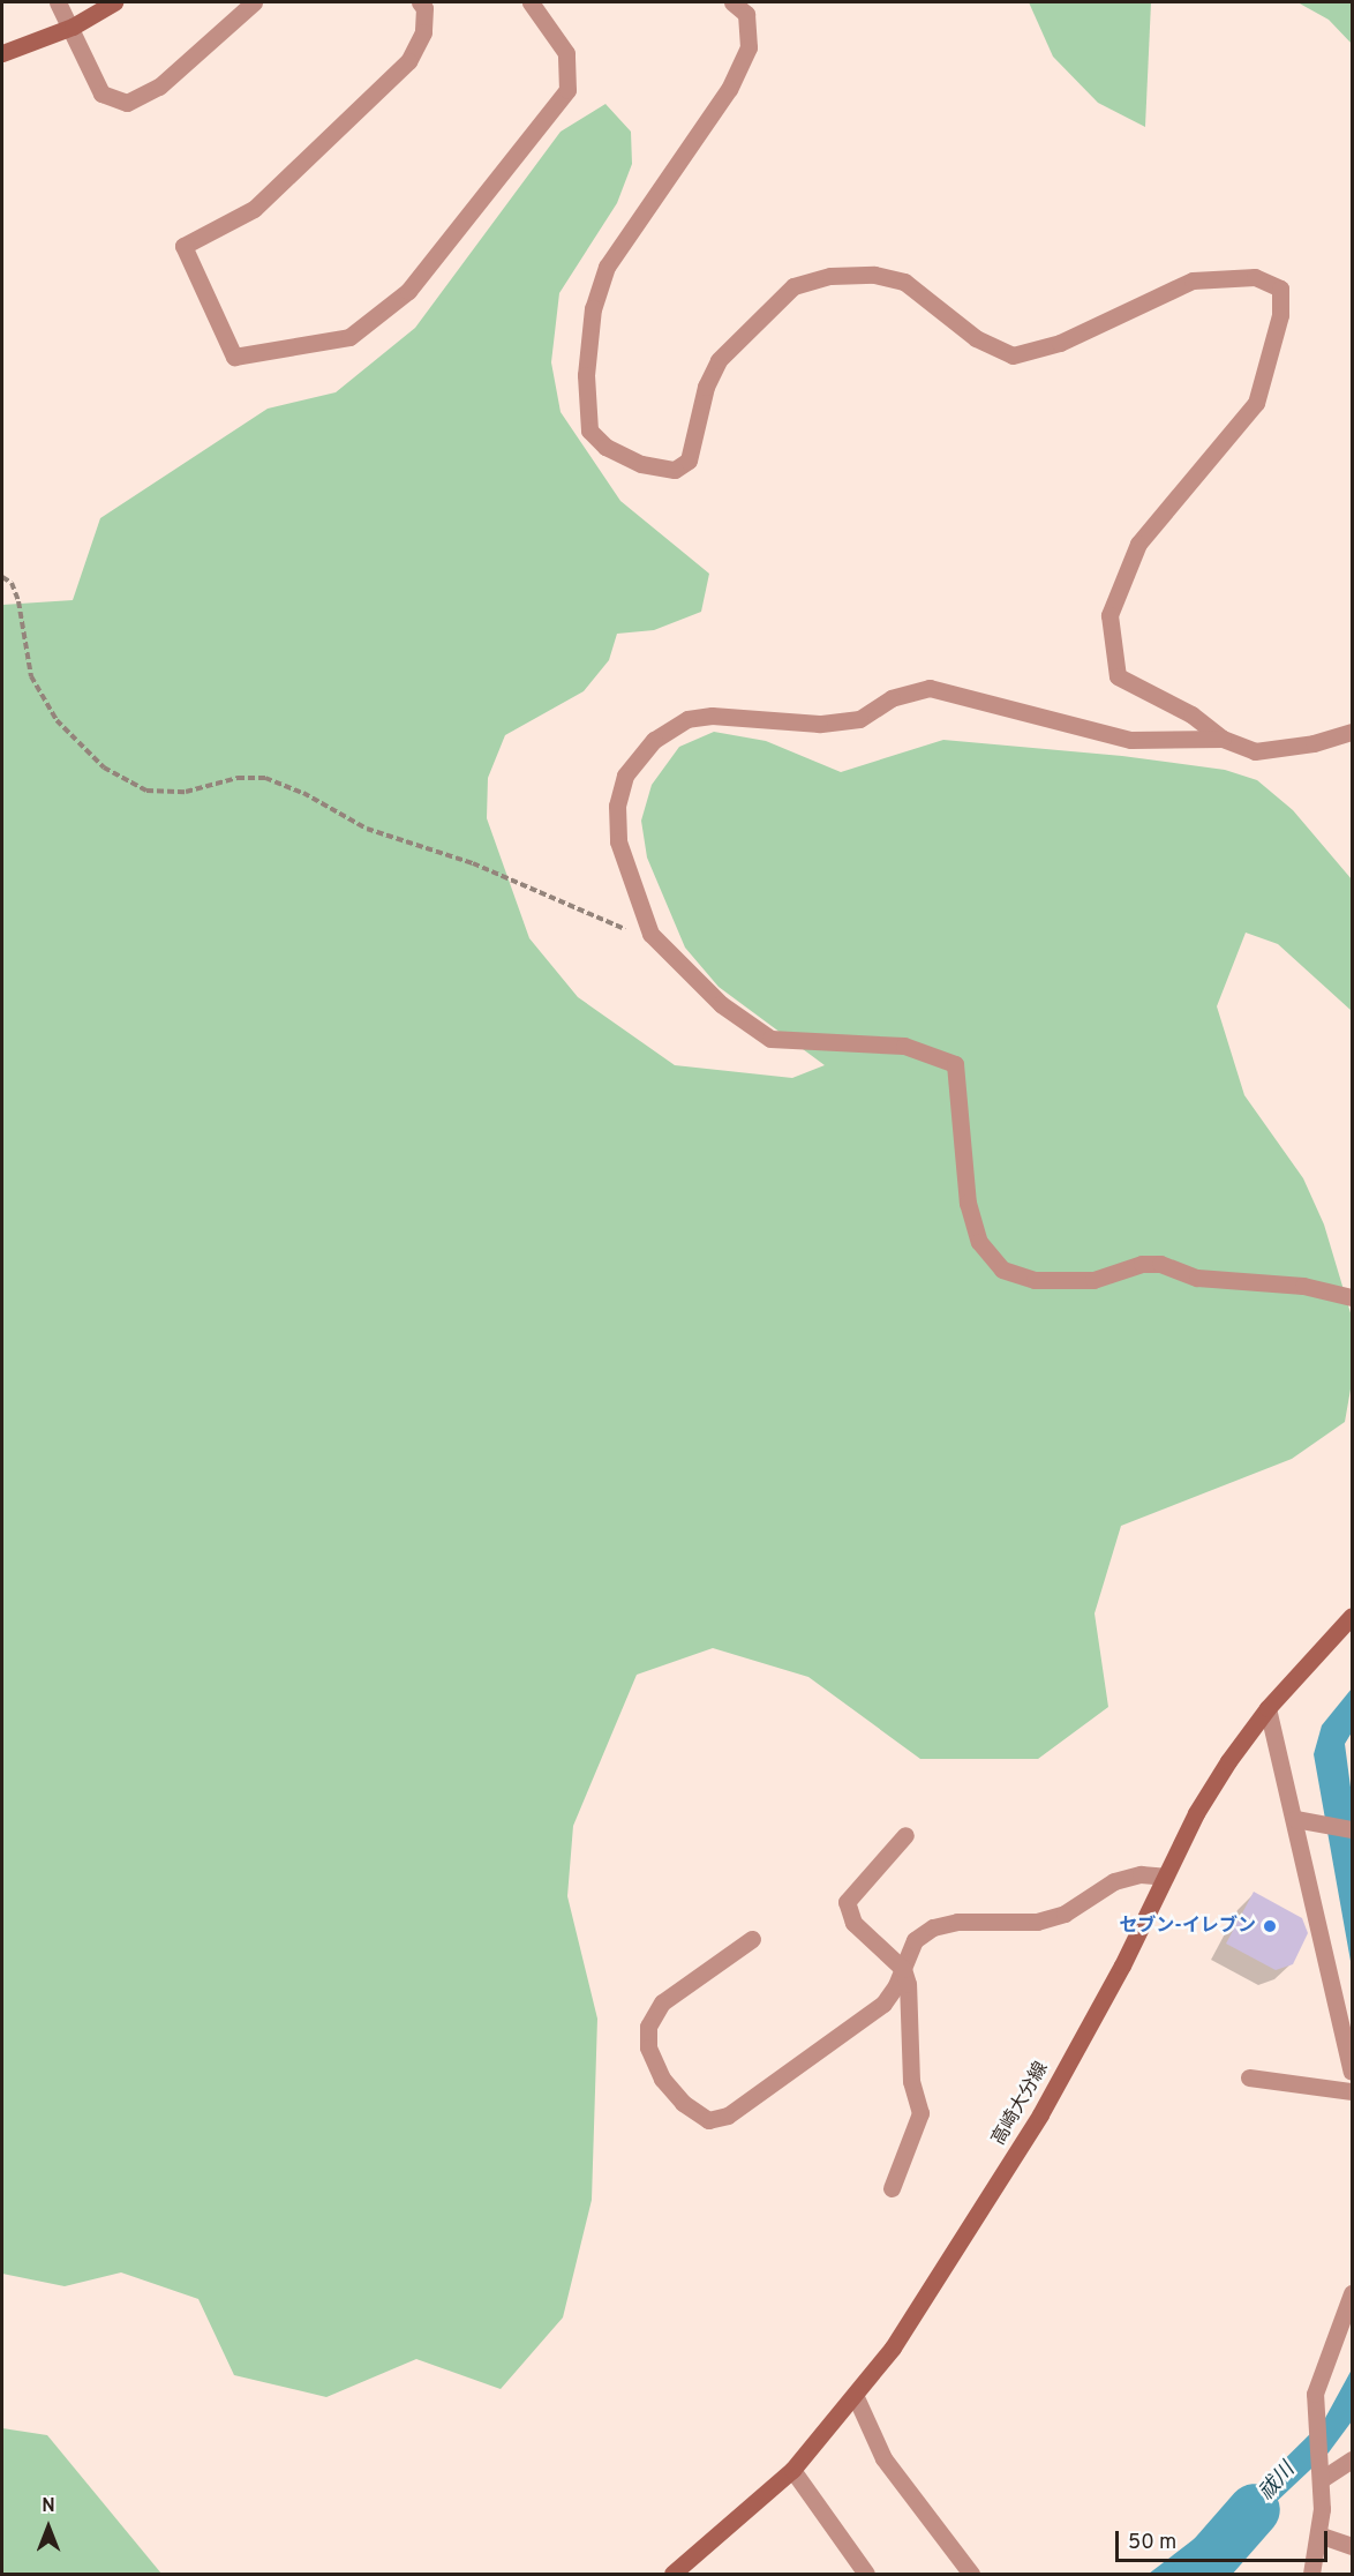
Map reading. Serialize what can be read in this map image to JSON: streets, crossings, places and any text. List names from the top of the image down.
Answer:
{
  "streets": {
    "main road": ["高崎大分線"]
  },
  "water": ["祓川"],
  "places": ["セブン-イレブン"],
  "scale_bar": "50 m",
  "north": "top"
}
